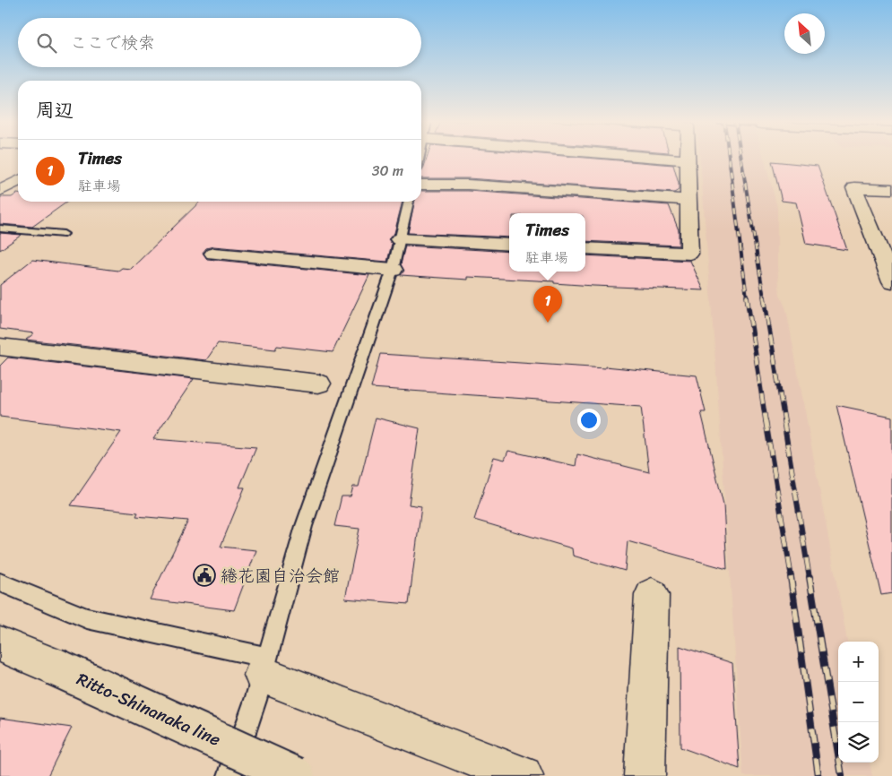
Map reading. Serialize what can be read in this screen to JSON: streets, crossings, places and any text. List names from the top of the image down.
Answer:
{
  "streets": {
    "street": ["Ritto-Shinanaka line"]
  },
  "places": {
    "public building": ["綣花園自治会館"]
  },
  "north": "top left",
  "page": {
    "search": "ここで検索",
    "heading": "周辺",
    "list": [
      {
        "mark": "1",
        "name": "Times",
        "note": "駐車場",
        "value": "30 m"
      }
    ],
    "popup": ["Times", "駐車場"],
    "pins": "1",
    "map_buttons": ["+", "−"]
  }
}
